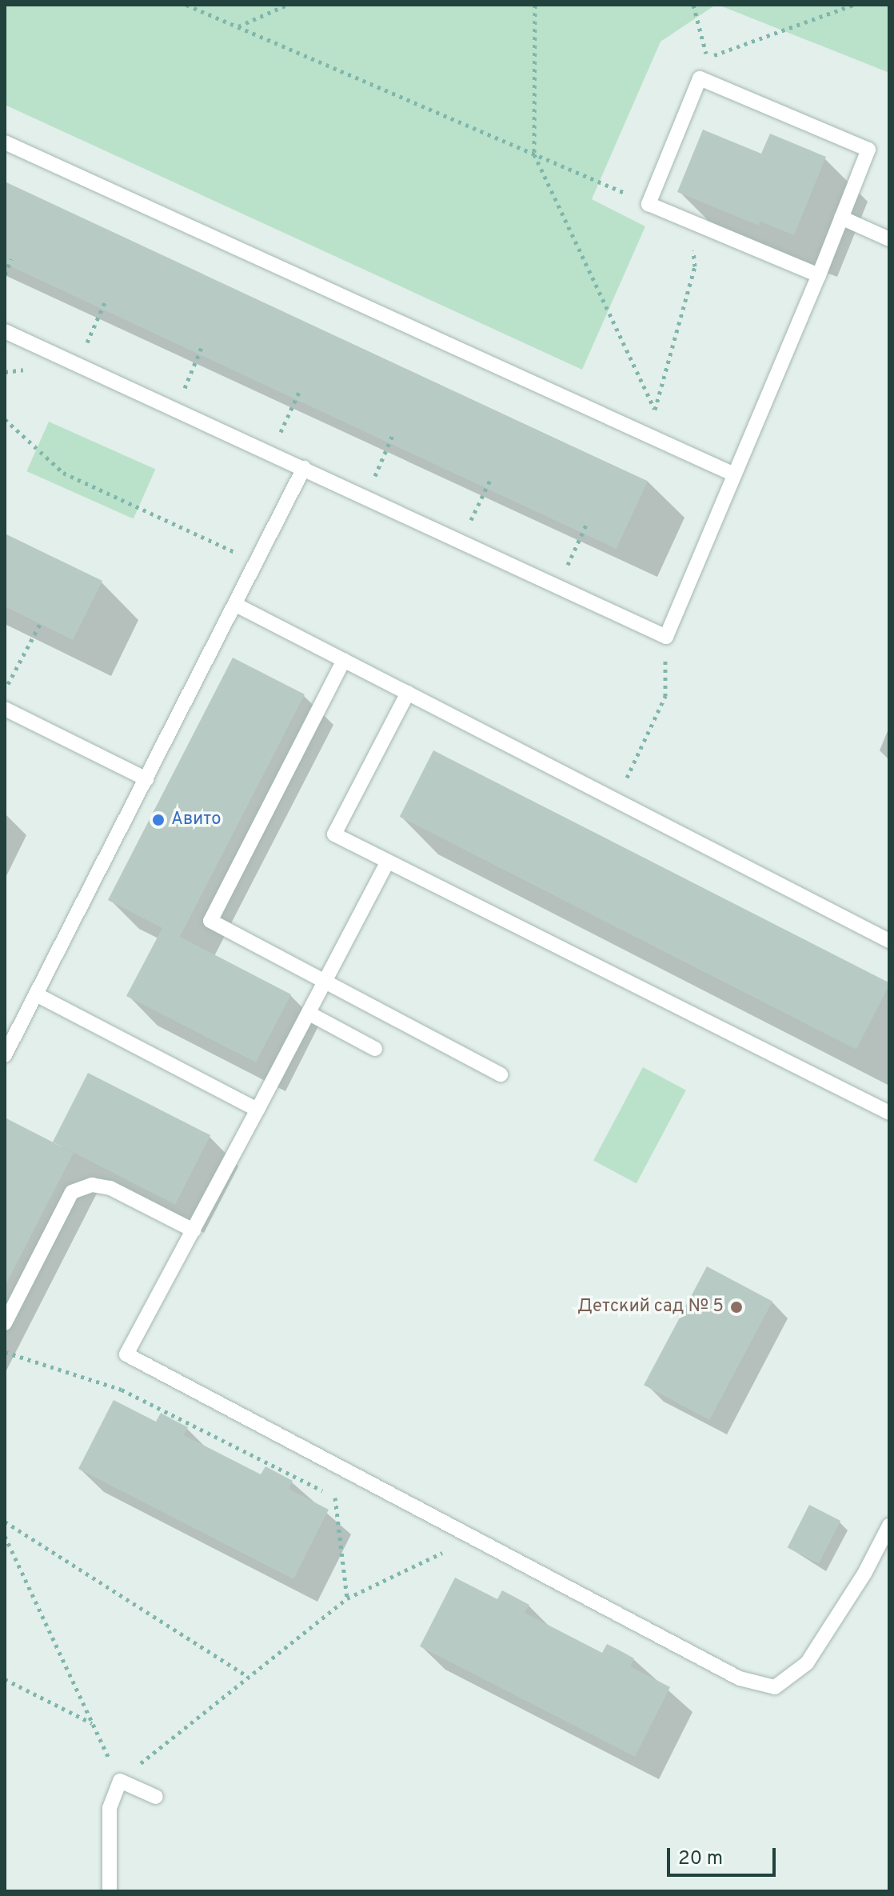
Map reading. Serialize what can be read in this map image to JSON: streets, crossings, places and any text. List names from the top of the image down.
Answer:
{
  "places": ["Авито", "Детский сад № 5"],
  "scale_bar": "20 m"
}
